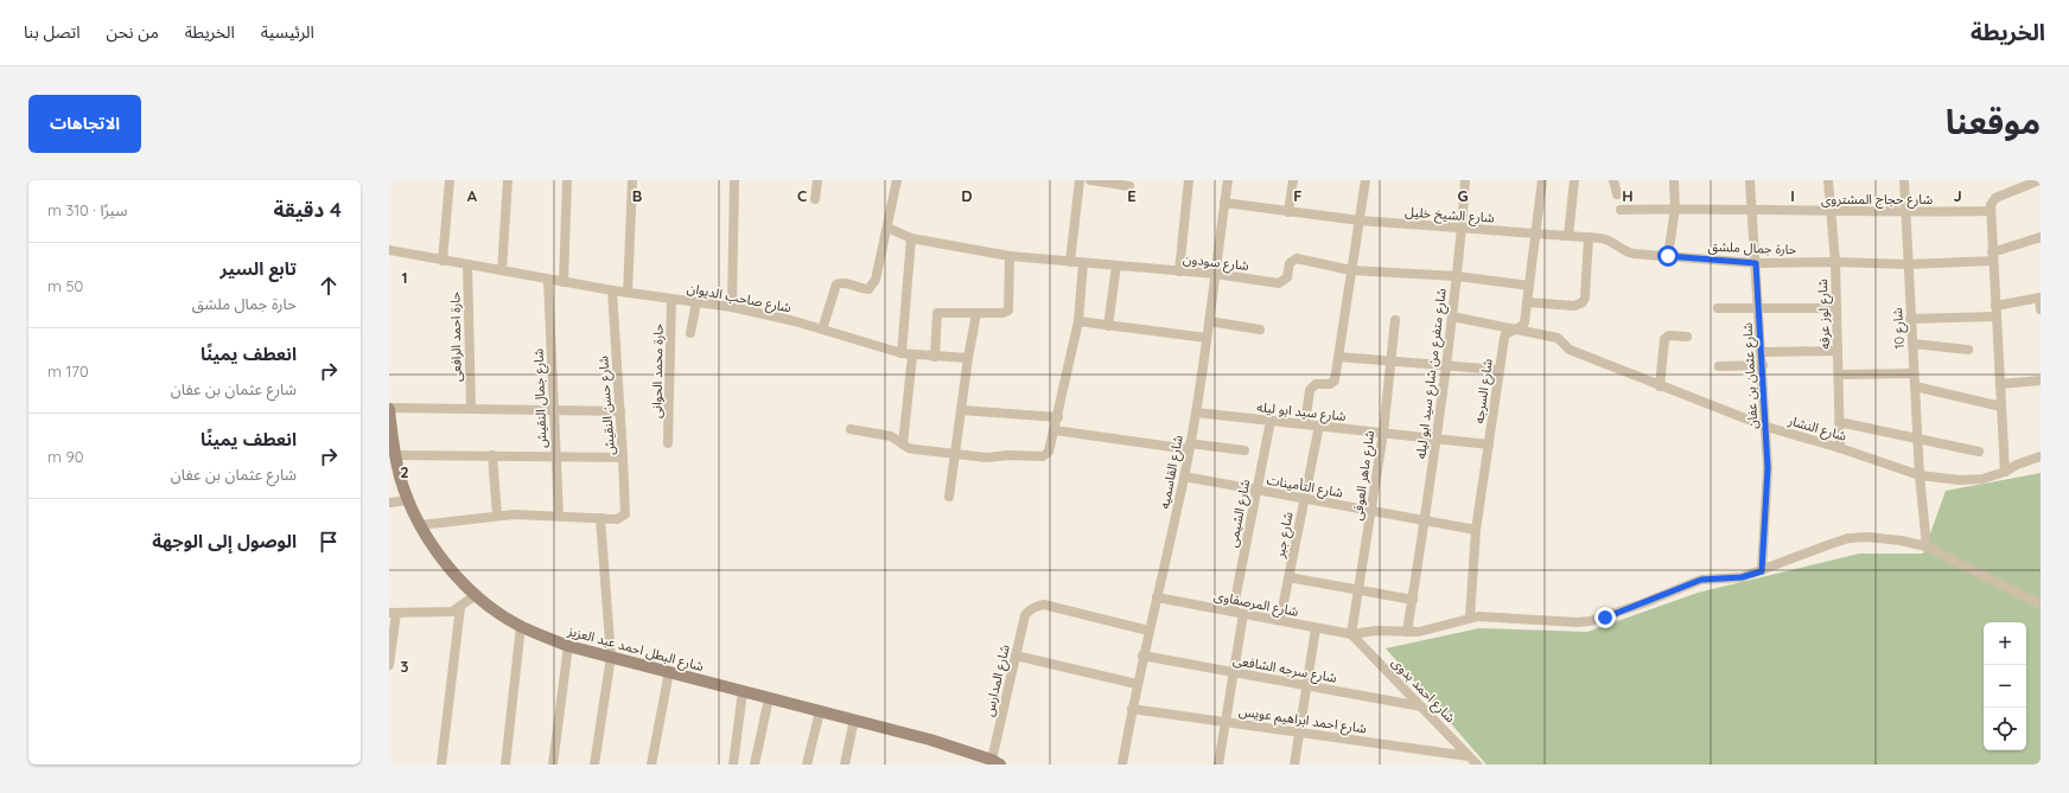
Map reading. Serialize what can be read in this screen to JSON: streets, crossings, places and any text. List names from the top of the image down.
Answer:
{
  "streets": {
    "main road": ["شارع البطل احمد عبد العزيز"],
    "street": [
      "شارع حجاج المشتروى",
      "شارع الشيخ خليل",
      "حارة جمال ملشق",
      "شارع سودون",
      "شارع صاحب الديوان",
      "شارع لوز عرفه",
      "شارع 10",
      "حارة احمد الرافعى",
      "حارة محمد الحوانى",
      "شارع متفرع من شارع سيد ابو ليله",
      "شارع عثمان بن عفان",
      "شارع السرجه",
      "شارع جمال النقيش",
      "شارع حسن النقيش",
      "شارع سيد ابو ليله",
      "شارع النشار",
      "شارع القاسميه",
      "شارع ماهر العوفى",
      "شارع التأمينات",
      "شارع الشيمى",
      "شارع جبر",
      "شارع المرصفاوى",
      "شارع سرجه الشافعى",
      "شارع المدارس",
      "شارع احمد بدوى",
      "شارع احمد ابراهيم عويس"
    ]
  },
  "crossings": [
    ["شارع حجاج المشتروى", "شارع لوز عرفه"],
    ["شارع حجاج المشتروى", "شارع 10"],
    ["شارع حجاج المشتروى", "شارع عثمان بن عفان"],
    ["شارع الشيخ خليل", "حارة جمال ملشق"],
    ["شارع الشيخ خليل", "شارع متفرع من شارع سيد ابو ليله"],
    ["شارع الشيخ خليل", "شارع السرجه"],
    ["شارع الشيخ خليل", "شارع القاسميه"],
    ["حارة جمال ملشق", "شارع لوز عرفه"],
    ["حارة جمال ملشق", "شارع 10"],
    ["حارة جمال ملشق", "شارع عثمان بن عفان"],
    ["شارع سودون", "شارع متفرع من شارع سيد ابو ليله"],
    ["شارع سودون", "شارع السرجه"],
    ["شارع سودون", "شارع القاسميه"],
    ["شارع صاحب الديوان", "حارة احمد الرافعى"],
    ["شارع صاحب الديوان", "حارة محمد الحوانى"],
    ["شارع صاحب الديوان", "شارع جمال النقيش"],
    ["شارع صاحب الديوان", "شارع حسن النقيش"],
    ["شارع لوز عرفه", "شارع النشار"],
    ["شارع 10", "شارع النشار"],
    ["شارع متفرع من شارع سيد ابو ليله", "شارع سيد ابو ليله"],
    ["شارع متفرع من شارع سيد ابو ليله", "شارع النشار"],
    ["شارع متفرع من شارع سيد ابو ليله", "شارع التأمينات"],
    ["شارع عثمان بن عفان", "شارع النشار"],
    ["شارع السرجه", "شارع سيد ابو ليله"],
    ["شارع السرجه", "شارع النشار"],
    ["شارع السرجه", "شارع التأمينات"],
    ["شارع سيد ابو ليله", "شارع القاسميه"],
    ["شارع سيد ابو ليله", "شارع ماهر العوفى"],
    ["شارع سيد ابو ليله", "شارع الشيمى"],
    ["شارع سيد ابو ليله", "شارع جبر"],
    ["شارع القاسميه", "شارع التأمينات"],
    ["شارع القاسميه", "شارع المرصفاوى"],
    ["شارع القاسميه", "شارع سرجه الشافعى"],
    ["شارع القاسميه", "شارع المدارس"],
    ["شارع القاسميه", "شارع احمد ابراهيم عويس"],
    ["شارع ماهر العوفى", "شارع التأمينات"],
    ["شارع ماهر العوفى", "شارع المرصفاوى"],
    ["شارع ماهر العوفى", "شارع احمد بدوى"],
    ["شارع التأمينات", "شارع الشيمى"],
    ["شارع التأمينات", "شارع جبر"],
    ["شارع الشيمى", "شارع المرصفاوى"],
    ["شارع جبر", "شارع المرصفاوى"],
    ["شارع المرصفاوى", "شارع احمد بدوى"],
    ["شارع البطل احمد عبد العزيز", "شارع المدارس"],
    ["شارع سرجه الشافعى", "شارع احمد بدوى"],
    ["شارع احمد بدوى", "شارع احمد ابراهيم عويس"]
  ],
  "page": {
    "header": "الخريطة",
    "nav": [
      "الرئيسية",
      "الخريطة",
      "من نحن",
      "اتصل بنا"
    ],
    "title": "موقعنا",
    "buttons": "الاتجاهات",
    "heading": ["4 دقيقة", "سيرًا · 310 m"],
    "list": [
      ["تابع السير", "حارة جمال ملشق", "50 m"],
      ["انعطف يمينًا", "شارع عثمان بن عفان", "170 m"],
      ["انعطف يمينًا", "شارع عثمان بن عفان", "90 m"],
      "الوصول إلى الوجهة"
    ],
    "map_buttons": ["+", "−"]
  },
  "grid": {
    "columns": [
      "A",
      "B",
      "C",
      "D",
      "E",
      "F",
      "G",
      "H",
      "I",
      "J"
    ],
    "rows": ["1", "2", "3"]
  }
}
